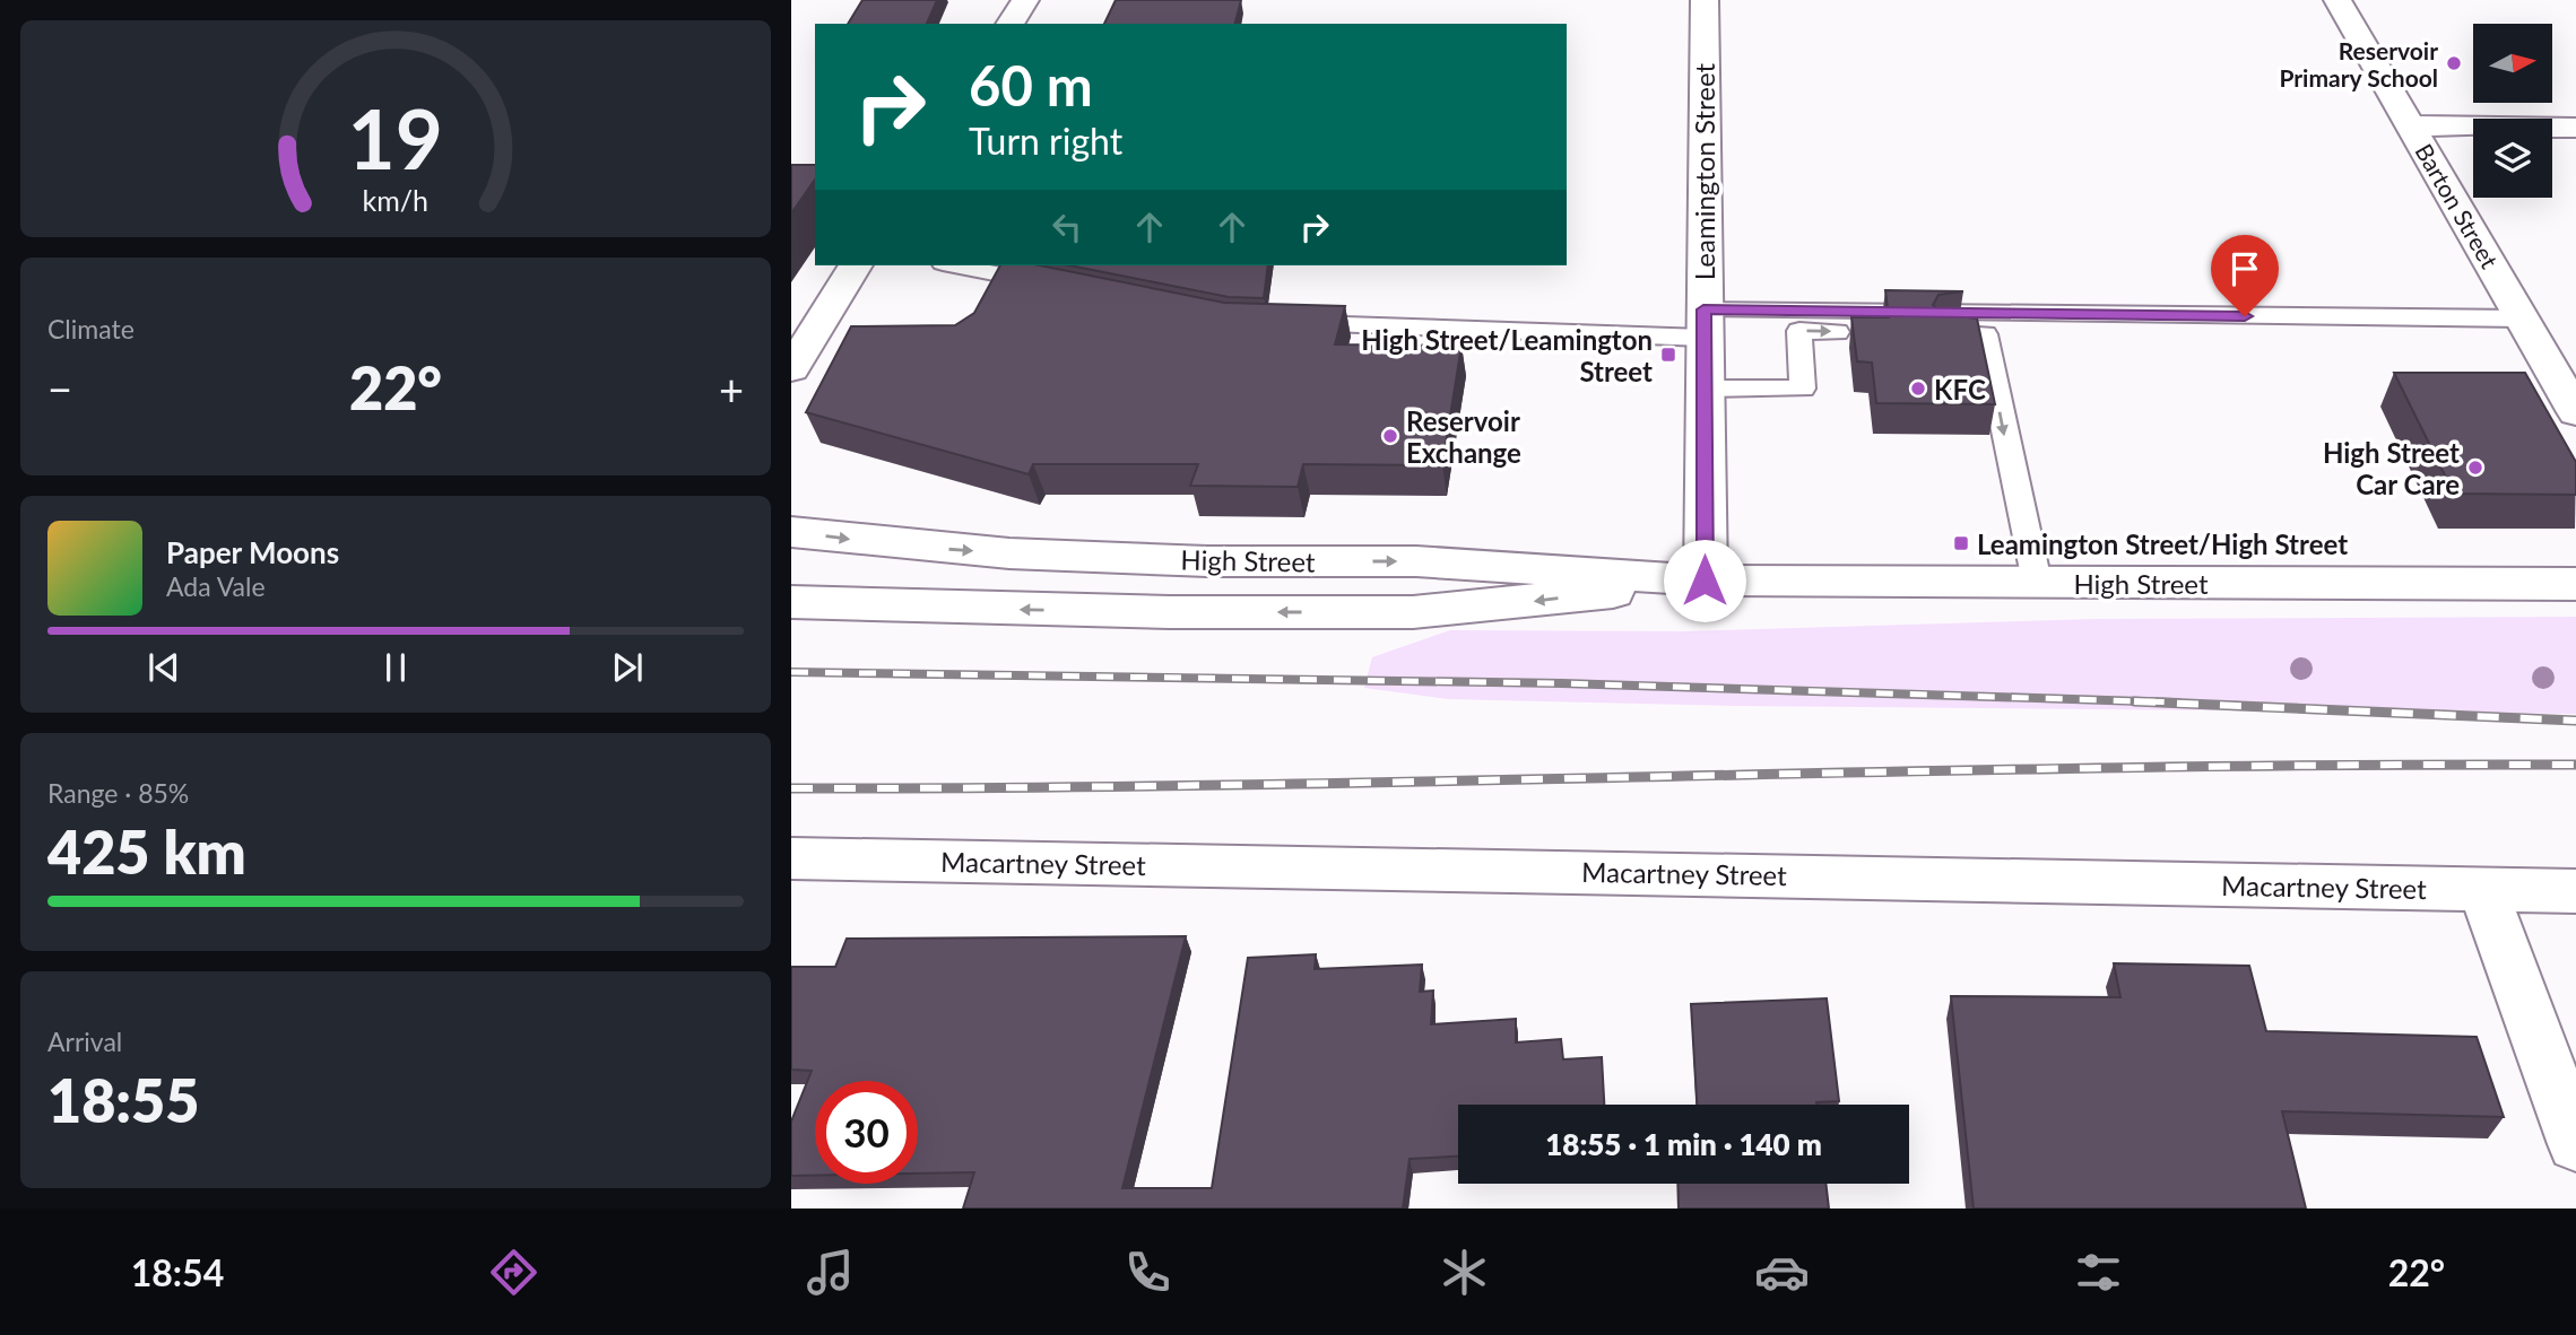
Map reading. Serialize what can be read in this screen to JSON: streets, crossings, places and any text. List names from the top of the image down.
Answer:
{
  "streets": {
    "street": [
      "Leamington Street",
      "Barton Street",
      "High Street",
      "Macartney Street"
    ]
  },
  "crossings": [
    ["Leamington Street", "High Street"]
  ],
  "places": {
    "other": [
      "Reservoir Primary School",
      "KFC",
      "Reservoir Exchange",
      "High Street Car Care"
    ],
    "transit": ["High Street/Leamington Street", "Leamington Street/High Street"]
  },
  "north": "right",
  "page": {
    "turn": ["60 m", "Turn right"],
    "tile": [
      "Climate",
      ["Range · 85%", "425 km"],
      ["Arrival", "18:55"]
    ],
    "heat": ["−", "22°", "+"],
    "song": ["Paper Moons", "Ada Vale"],
    "limit": "30",
    "trip": "18:55 · 1 min · 140 m",
    "tabs": ["18:54", "22°"],
    "gauge": ["19", "km/h"]
  }
}
